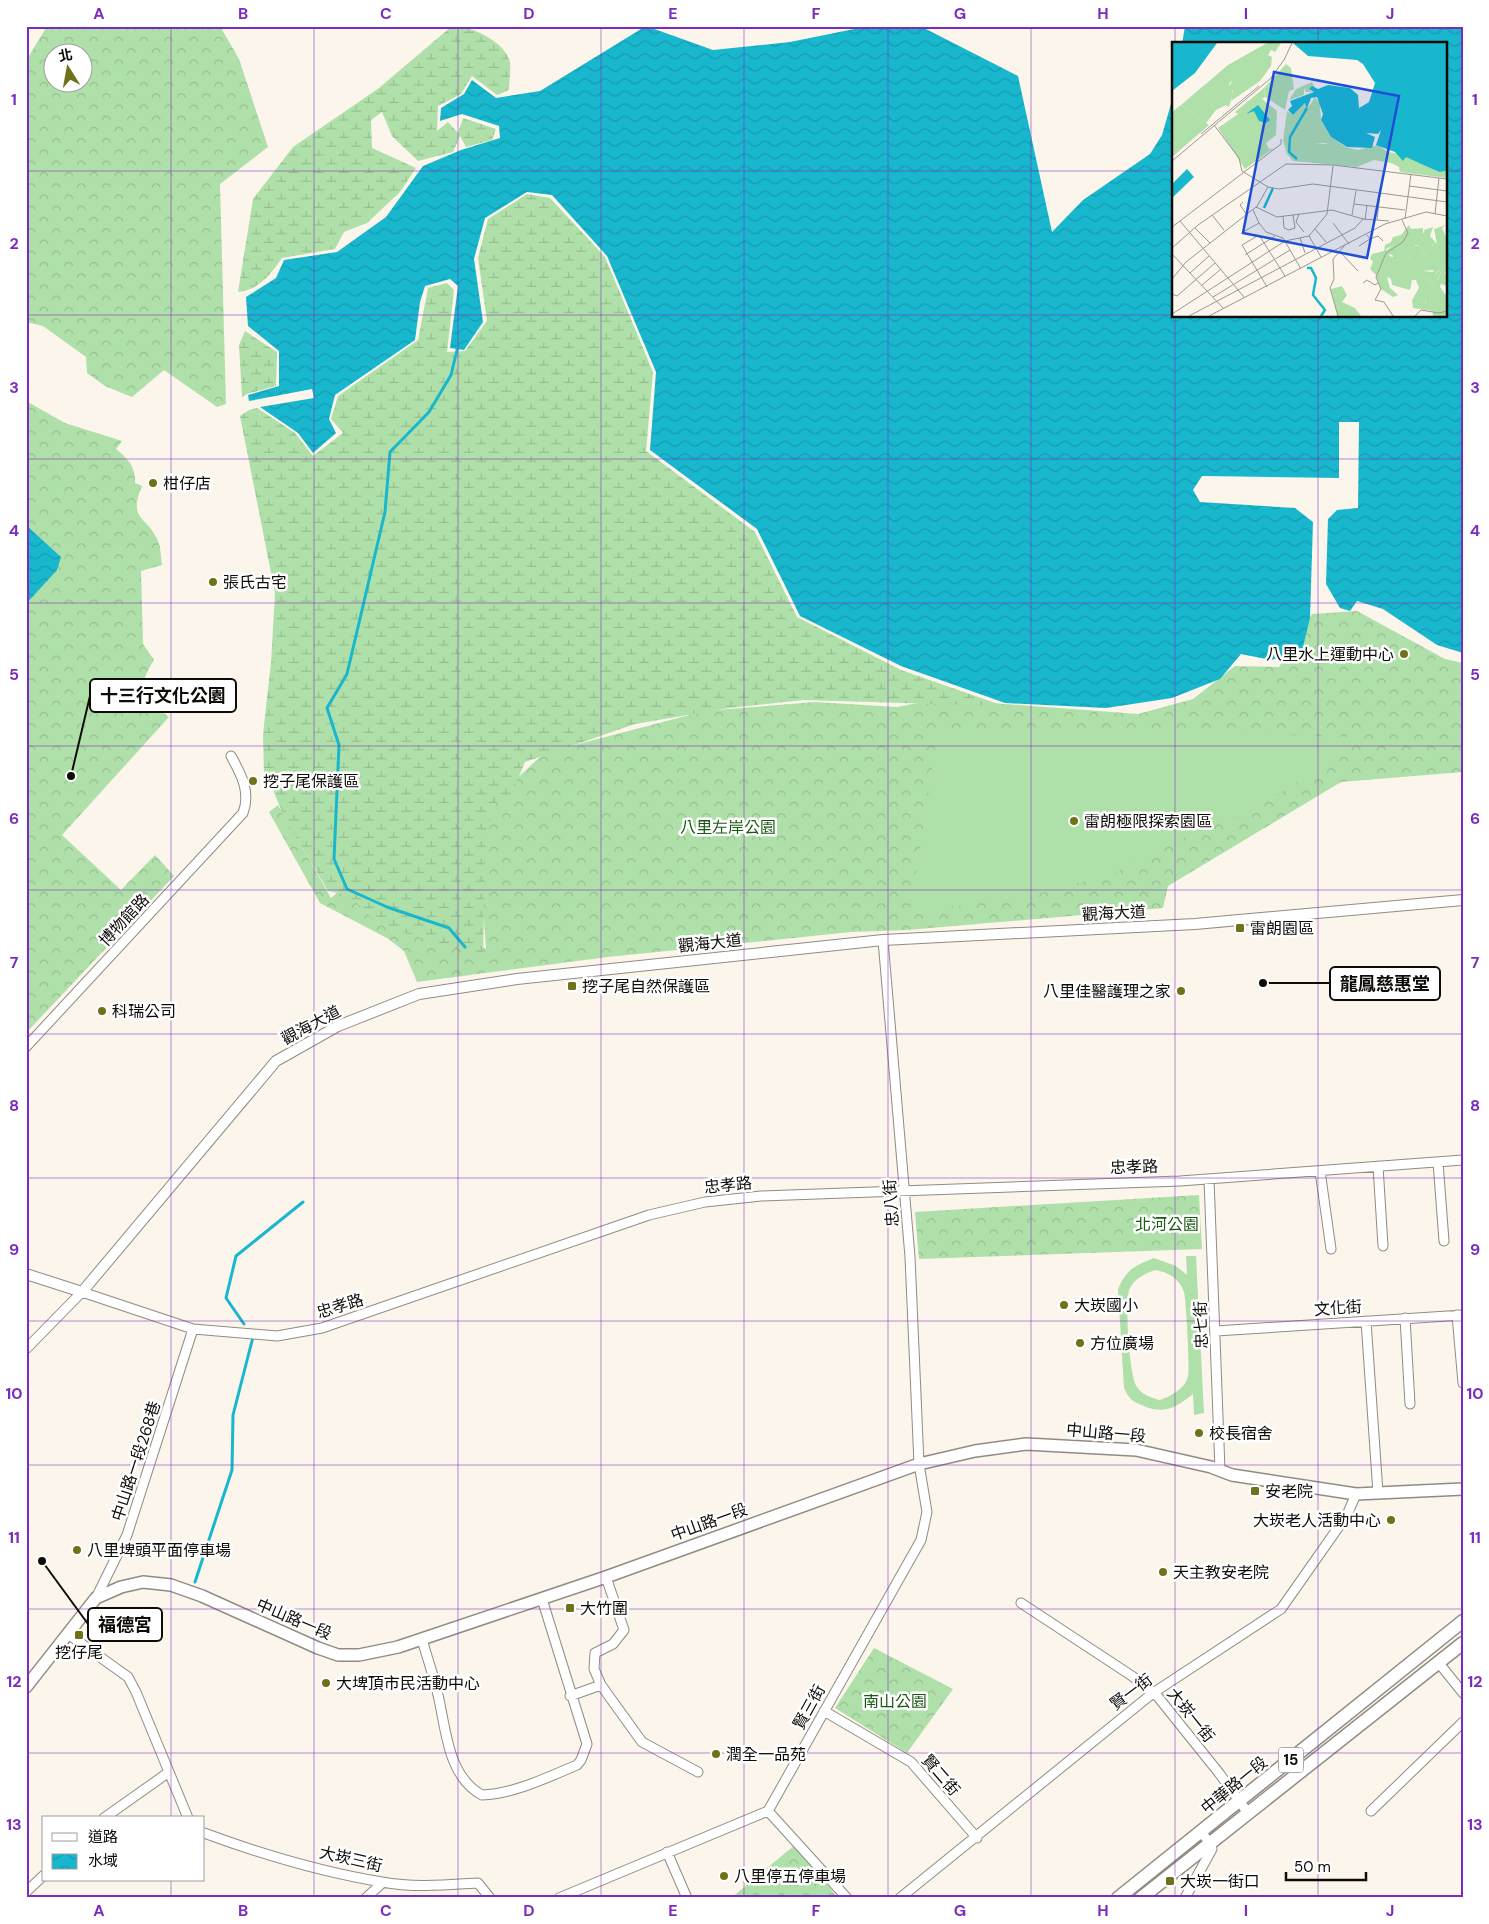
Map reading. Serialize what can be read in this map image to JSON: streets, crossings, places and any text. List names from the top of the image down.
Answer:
{
  "streets": {
    "main road": ["中山路一段", "15", "中華路一段"],
    "street": [
      "觀海大道",
      "博物館路",
      "忠孝路",
      "忠八街",
      "文化街",
      "忠七街",
      "中山路一段268巷",
      "賢一街",
      "賢三街",
      "大崁一街",
      "賢二街",
      "大崁三街"
    ]
  },
  "crossings": [
    ["觀海大道", "忠孝路"],
    ["觀海大道", "忠八街"],
    ["忠孝路", "忠八街"],
    ["忠孝路", "忠七街"],
    ["忠孝路", "中山路一段268巷"],
    ["忠八街", "中山路一段"],
    ["忠八街", "賢三街"],
    ["文化街", "忠七街"],
    ["忠七街", "中山路一段"],
    ["中山路一段", "中山路一段268巷"],
    ["中山路一段", "賢一街"],
    ["中山路一段", "賢三街"],
    ["賢一街", "大崁一街"],
    ["賢一街", "賢二街"],
    ["賢三街", "賢二街"],
    ["大崁一街", "中華路一段"]
  ],
  "parks": ["八里左岸公園", "北河公園", "南山公園"],
  "places": {
    "other": [
      "柑仔店",
      "張氏古宅",
      "八里水上運動中心",
      "十三行文化公園",
      "挖子尾保護區",
      "雷朗極限探索園區",
      "龍鳳慈惠堂",
      "八里佳醫護理之家",
      "科瑞公司",
      "大崁國小",
      "方位廣場",
      "校長宿舍",
      "大崁老人活動中心",
      "八里埤頭平面停車場",
      "福德宮",
      "天主教安老院",
      "大埤頂市民活動中心",
      "潤全一品苑",
      "八里停五停車場"
    ],
    "transit": [
      "雷朗園區",
      "挖子尾自然保護區",
      "安老院",
      "大竹圍",
      "挖仔尾",
      "大崁一街口"
    ]
  },
  "legend": ["道路", "水域"],
  "scale_bar": "50 m",
  "north": "top",
  "grid": {
    "columns": [
      "A",
      "B",
      "C",
      "D",
      "E",
      "F",
      "G",
      "H",
      "I",
      "J"
    ],
    "rows": [
      "1",
      "2",
      "3",
      "4",
      "5",
      "6",
      "7",
      "8",
      "9",
      "10",
      "11",
      "12",
      "13"
    ]
  }
}
